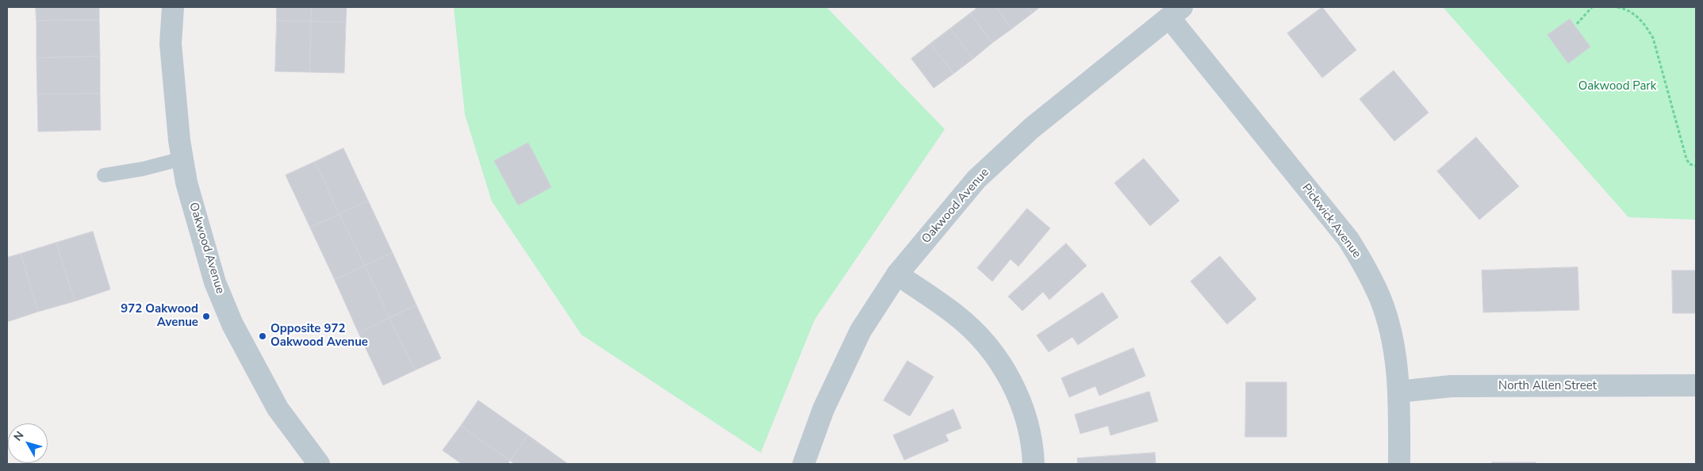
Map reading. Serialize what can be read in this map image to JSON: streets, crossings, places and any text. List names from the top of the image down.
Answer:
{
  "streets": {
    "street": ["Oakwood Avenue", "Pickwick Avenue", "North Allen Street"]
  },
  "crossings": [
    ["Oakwood Avenue", "Pickwick Avenue"],
    ["Pickwick Avenue", "North Allen Street"]
  ],
  "parks": ["Oakwood Park"],
  "places": ["972 Oakwood Avenue", "Opposite 972 Oakwood Avenue"],
  "north": "top left"
}
